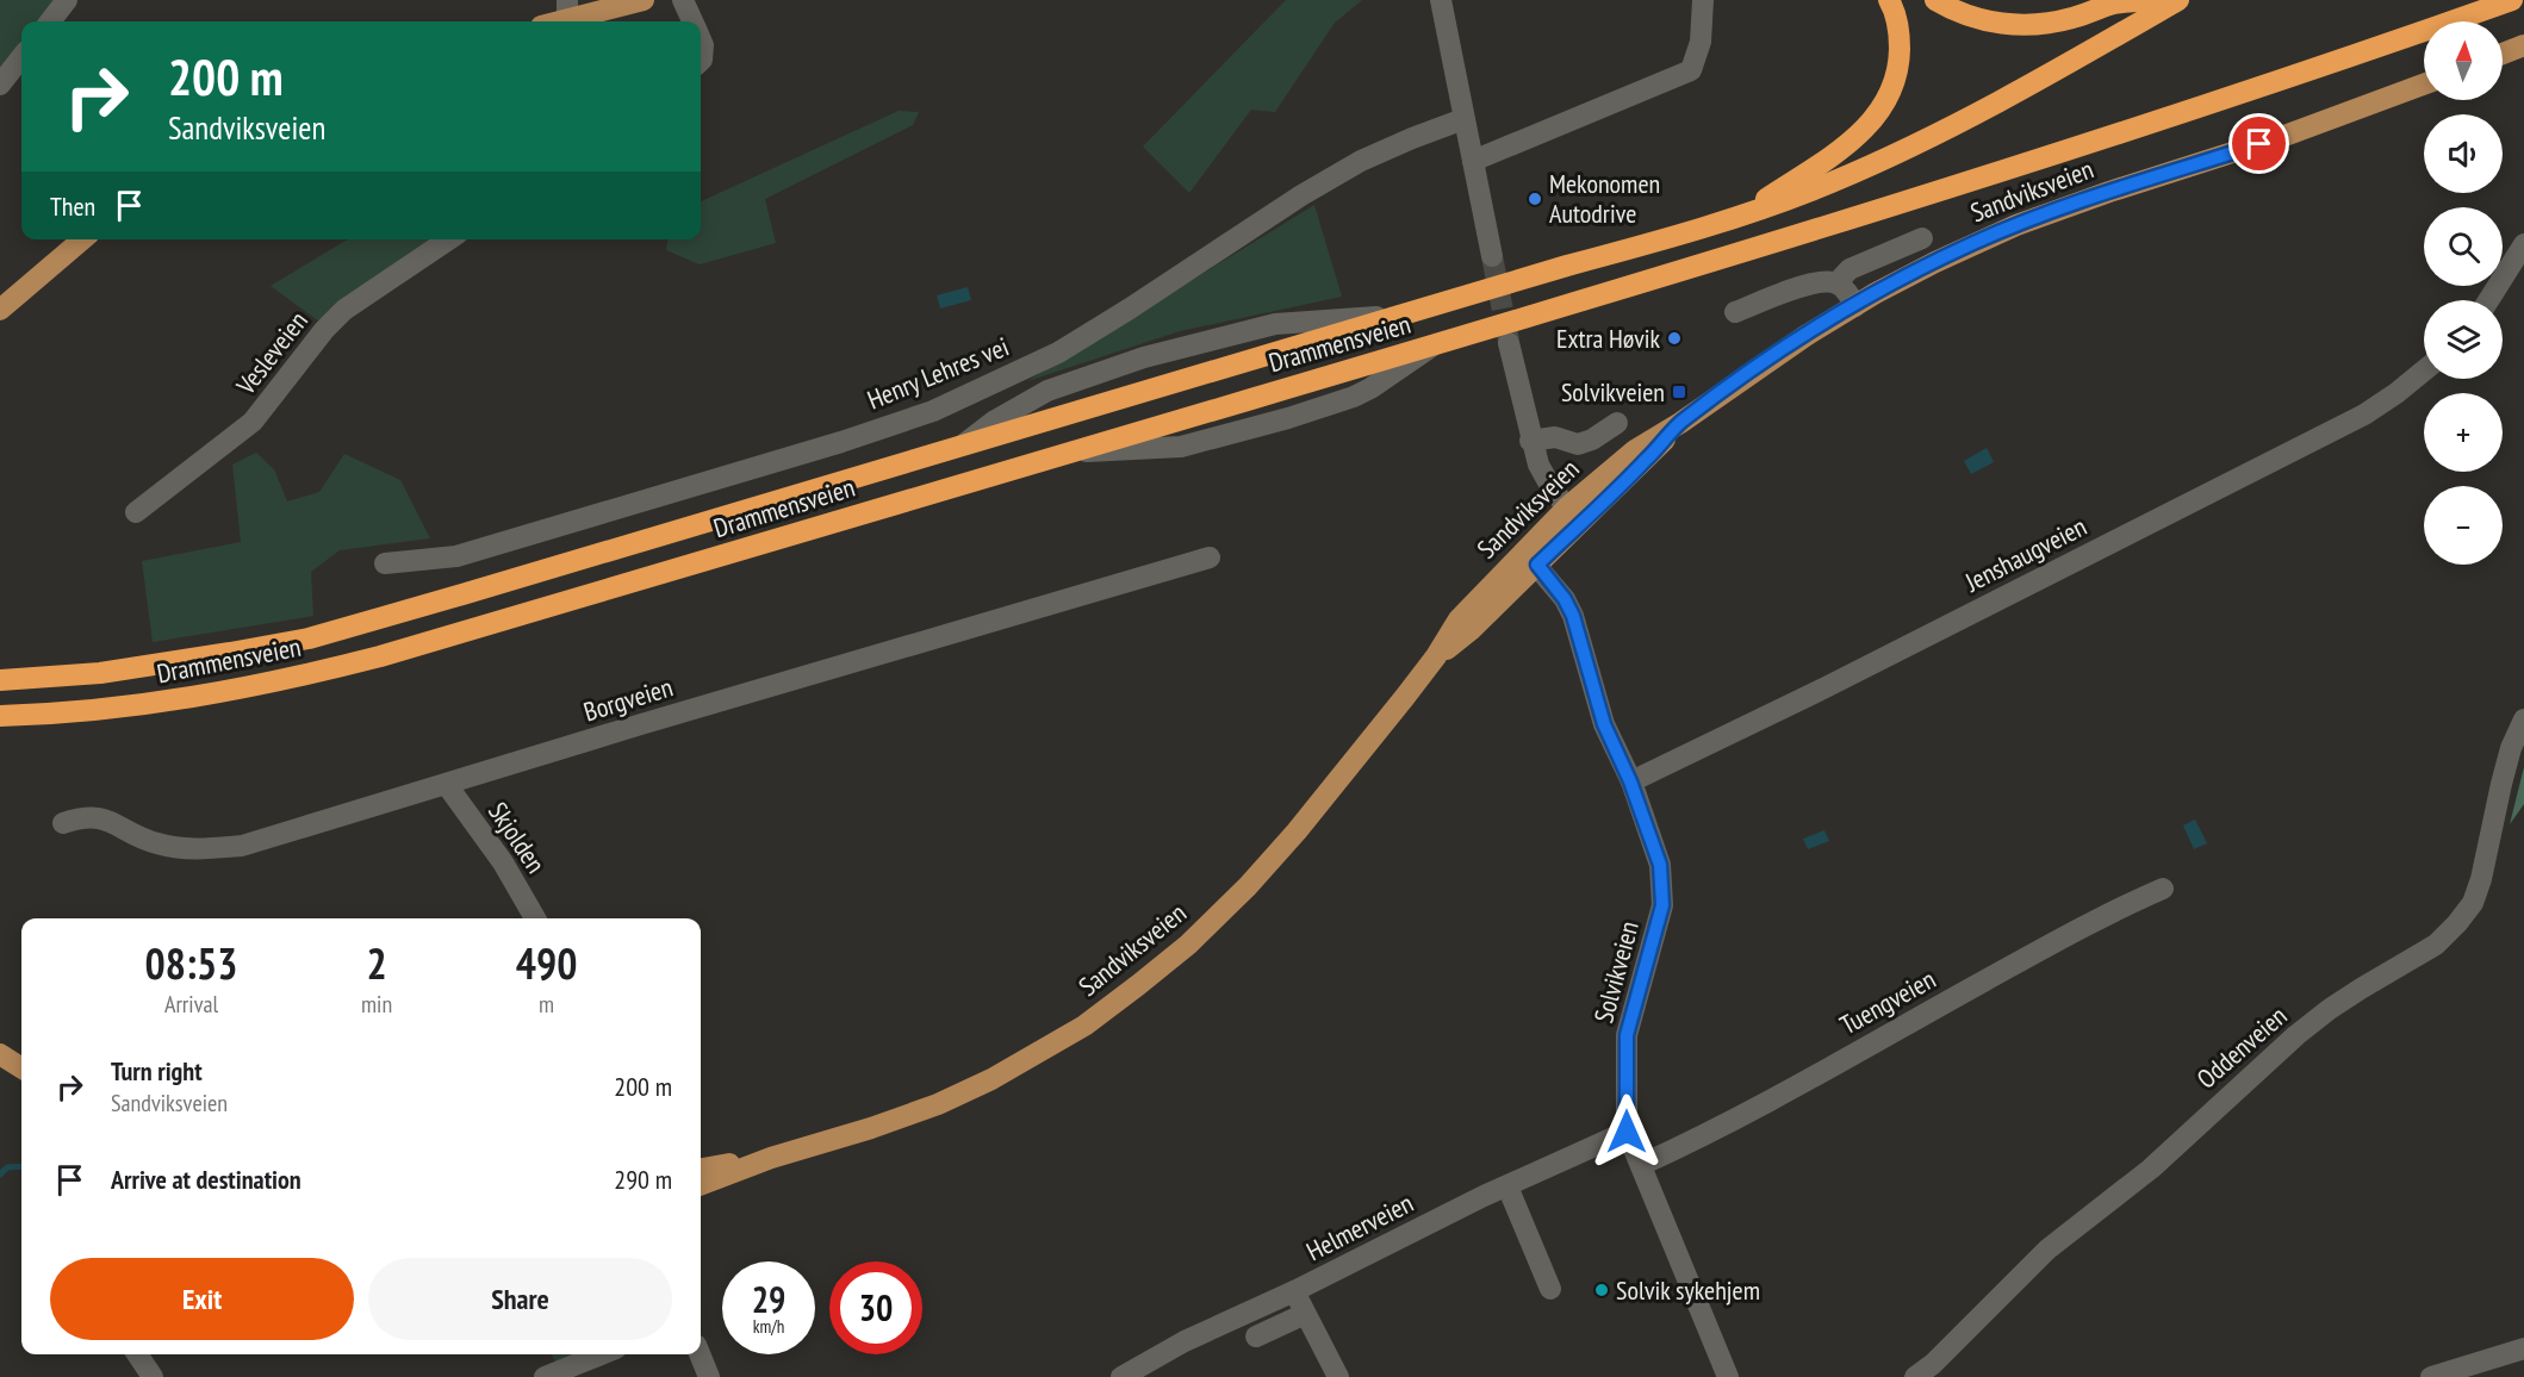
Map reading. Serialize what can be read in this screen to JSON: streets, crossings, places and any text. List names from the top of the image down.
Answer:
{
  "streets": {
    "highway": ["Drammensveien"],
    "main road": ["Sandviksveien"],
    "street": [
      "Vesleveien",
      "Henry Lehres vei",
      "Jenshaugveien",
      "Borgveien",
      "Skjolden",
      "Solvikveien",
      "Tuengveien",
      "Oddenveien",
      "Helmerveien"
    ]
  },
  "crossings": [
    ["Sandviksveien", "Solvikveien"],
    ["Jenshaugveien", "Solvikveien"],
    ["Borgveien", "Skjolden"],
    ["Solvikveien", "Tuengveien"],
    ["Solvikveien", "Helmerveien"]
  ],
  "places": {
    "other": ["Mekonomen Autodrive", "Extra Høvik", "Solvik sykehjem"],
    "transit": ["Solvikveien"]
  },
  "north": "top",
  "page": {
    "map_buttons": ["+", "−"],
    "turn": ["200 m", "Sandviksveien"],
    "then": "Then",
    "eta": [
      "08:53",
      "Arrival",
      "2",
      "min",
      "490",
      "m"
    ],
    "list": [
      {
        "name": "Turn right",
        "note": "Sandviksveien",
        "value": "200 m"
      },
      {
        "name": "Arrive at destination",
        "value": "290 m"
      }
    ],
    "buttons": ["Exit", "Share"],
    "speed": "29 km/h",
    "limit": "30"
  }
}
